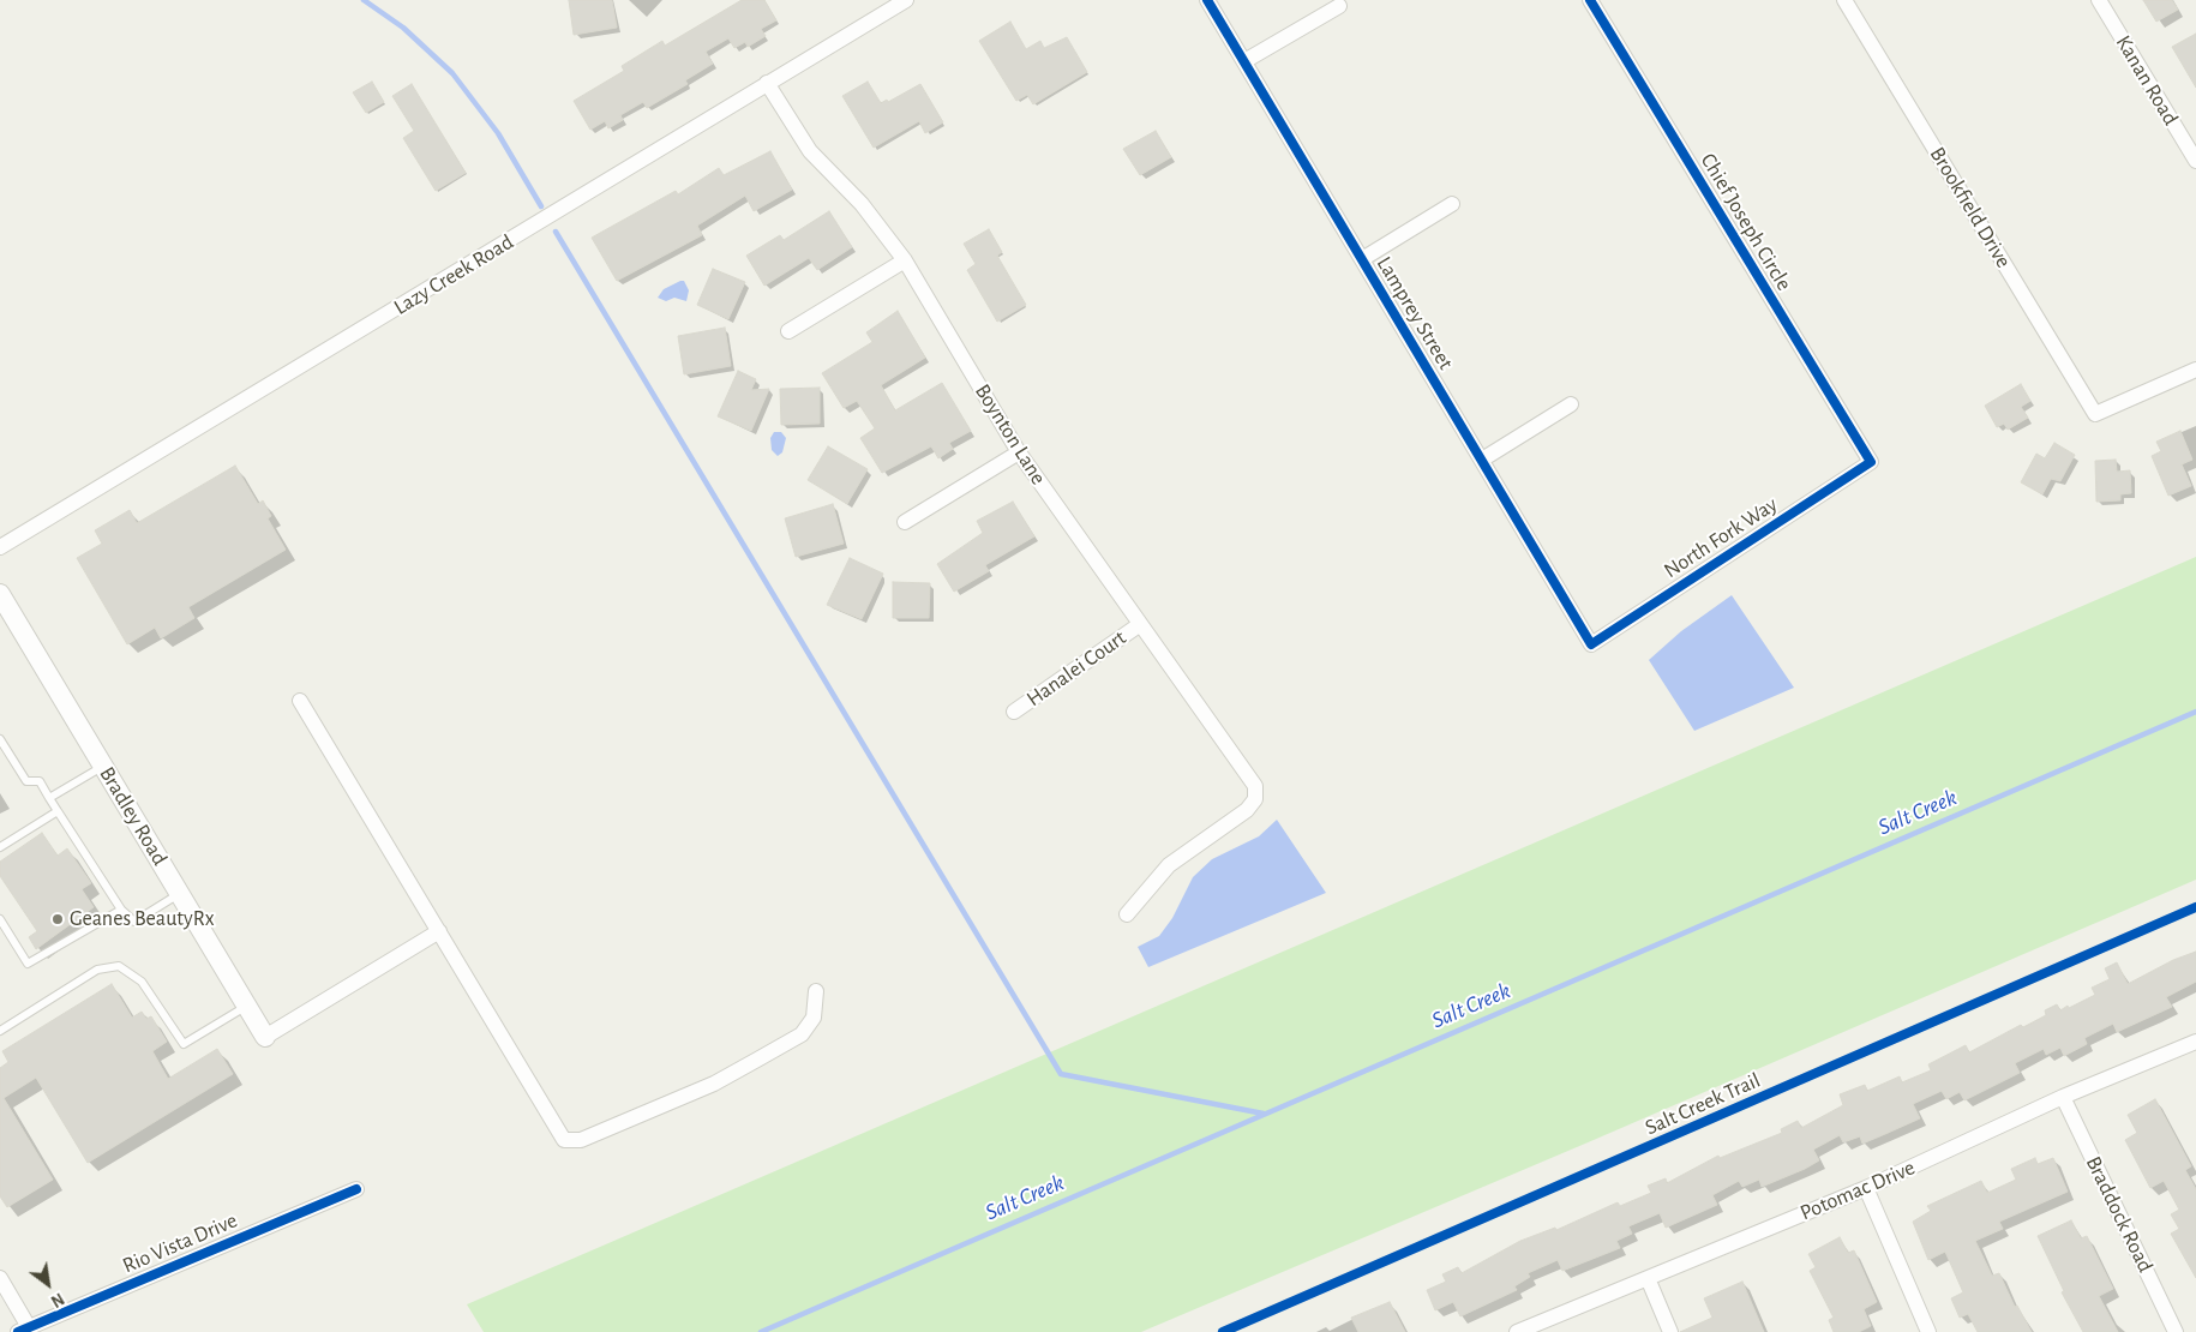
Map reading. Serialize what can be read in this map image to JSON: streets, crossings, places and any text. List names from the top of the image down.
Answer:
{
  "streets": {
    "street": [
      "Kanan Road",
      "Brookfield Drive",
      "Chief Joseph Circle",
      "Lazy Creek Road",
      "Lamprey Street",
      "Boynton Lane",
      "North Fork Way",
      "Hanalei Court",
      "Bradley Road",
      "Potomac Drive",
      "Braddock Road",
      "Rio Vista Drive"
    ],
    "cycle path": ["Salt Creek Trail"]
  },
  "crossings": [
    ["Chief Joseph Circle", "North Fork Way"],
    ["Lazy Creek Road", "Boynton Lane"],
    ["Lamprey Street", "North Fork Way"],
    ["Boynton Lane", "Hanalei Court"],
    ["Potomac Drive", "Braddock Road"]
  ],
  "water": ["Salt Creek"],
  "places": ["Geanes BeautyRx"],
  "north": "bottom right"
}
